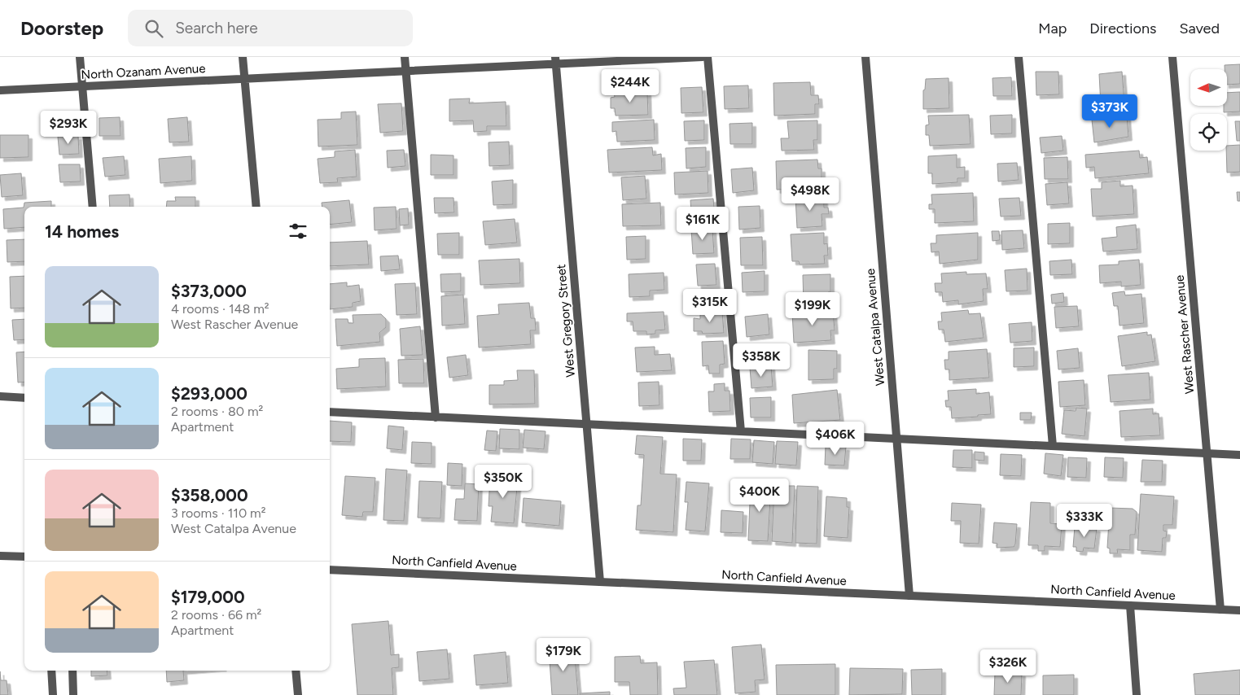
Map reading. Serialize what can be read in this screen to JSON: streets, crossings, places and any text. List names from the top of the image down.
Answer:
{
  "streets": {
    "street": [
      "North Ozanam Avenue",
      "West Gregory Street",
      "West Catalpa Avenue",
      "West Rascher Avenue",
      "North Canfield Avenue"
    ]
  },
  "crossings": [
    ["North Ozanam Avenue", "West Gregory Street"],
    ["West Gregory Street", "North Canfield Avenue"],
    ["West Catalpa Avenue", "North Canfield Avenue"],
    ["West Rascher Avenue", "North Canfield Avenue"]
  ],
  "north": "left",
  "page": {
    "header": "Doorstep",
    "search": "Search here",
    "nav": ["Map", "Directions", "Saved"],
    "price": [
      "$244K",
      "$373K",
      "$293K",
      "$498K",
      "$161K",
      "$315K",
      "$199K",
      "$358K",
      "$406K",
      "$350K",
      "$400K",
      "$333K",
      "$179K",
      "$326K"
    ],
    "heading": "14 homes",
    "list": [
      {
        "name": "$373,000",
        "note": "4 rooms · 148 m² · West Rascher Avenue"
      },
      {
        "name": "$293,000",
        "note": "2 rooms · 80 m² · Apartment"
      },
      {
        "name": "$358,000",
        "note": "3 rooms · 110 m² · West Catalpa Avenue"
      },
      {
        "name": "$179,000",
        "note": "2 rooms · 66 m² · Apartment"
      }
    ]
  }
}
